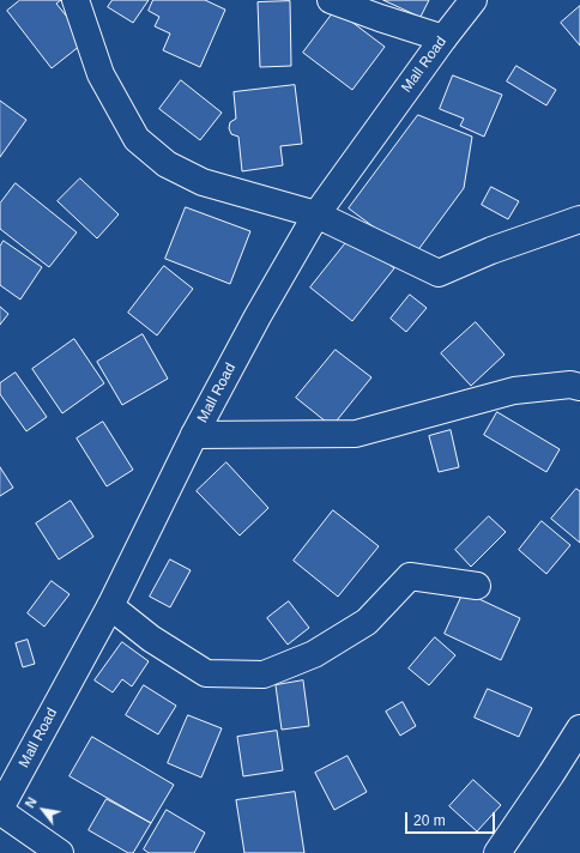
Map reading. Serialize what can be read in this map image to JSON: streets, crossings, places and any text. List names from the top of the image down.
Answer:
{
  "streets": {
    "street": ["Mall Road"]
  },
  "scale_bar": "20 m",
  "north": "top left"
}
